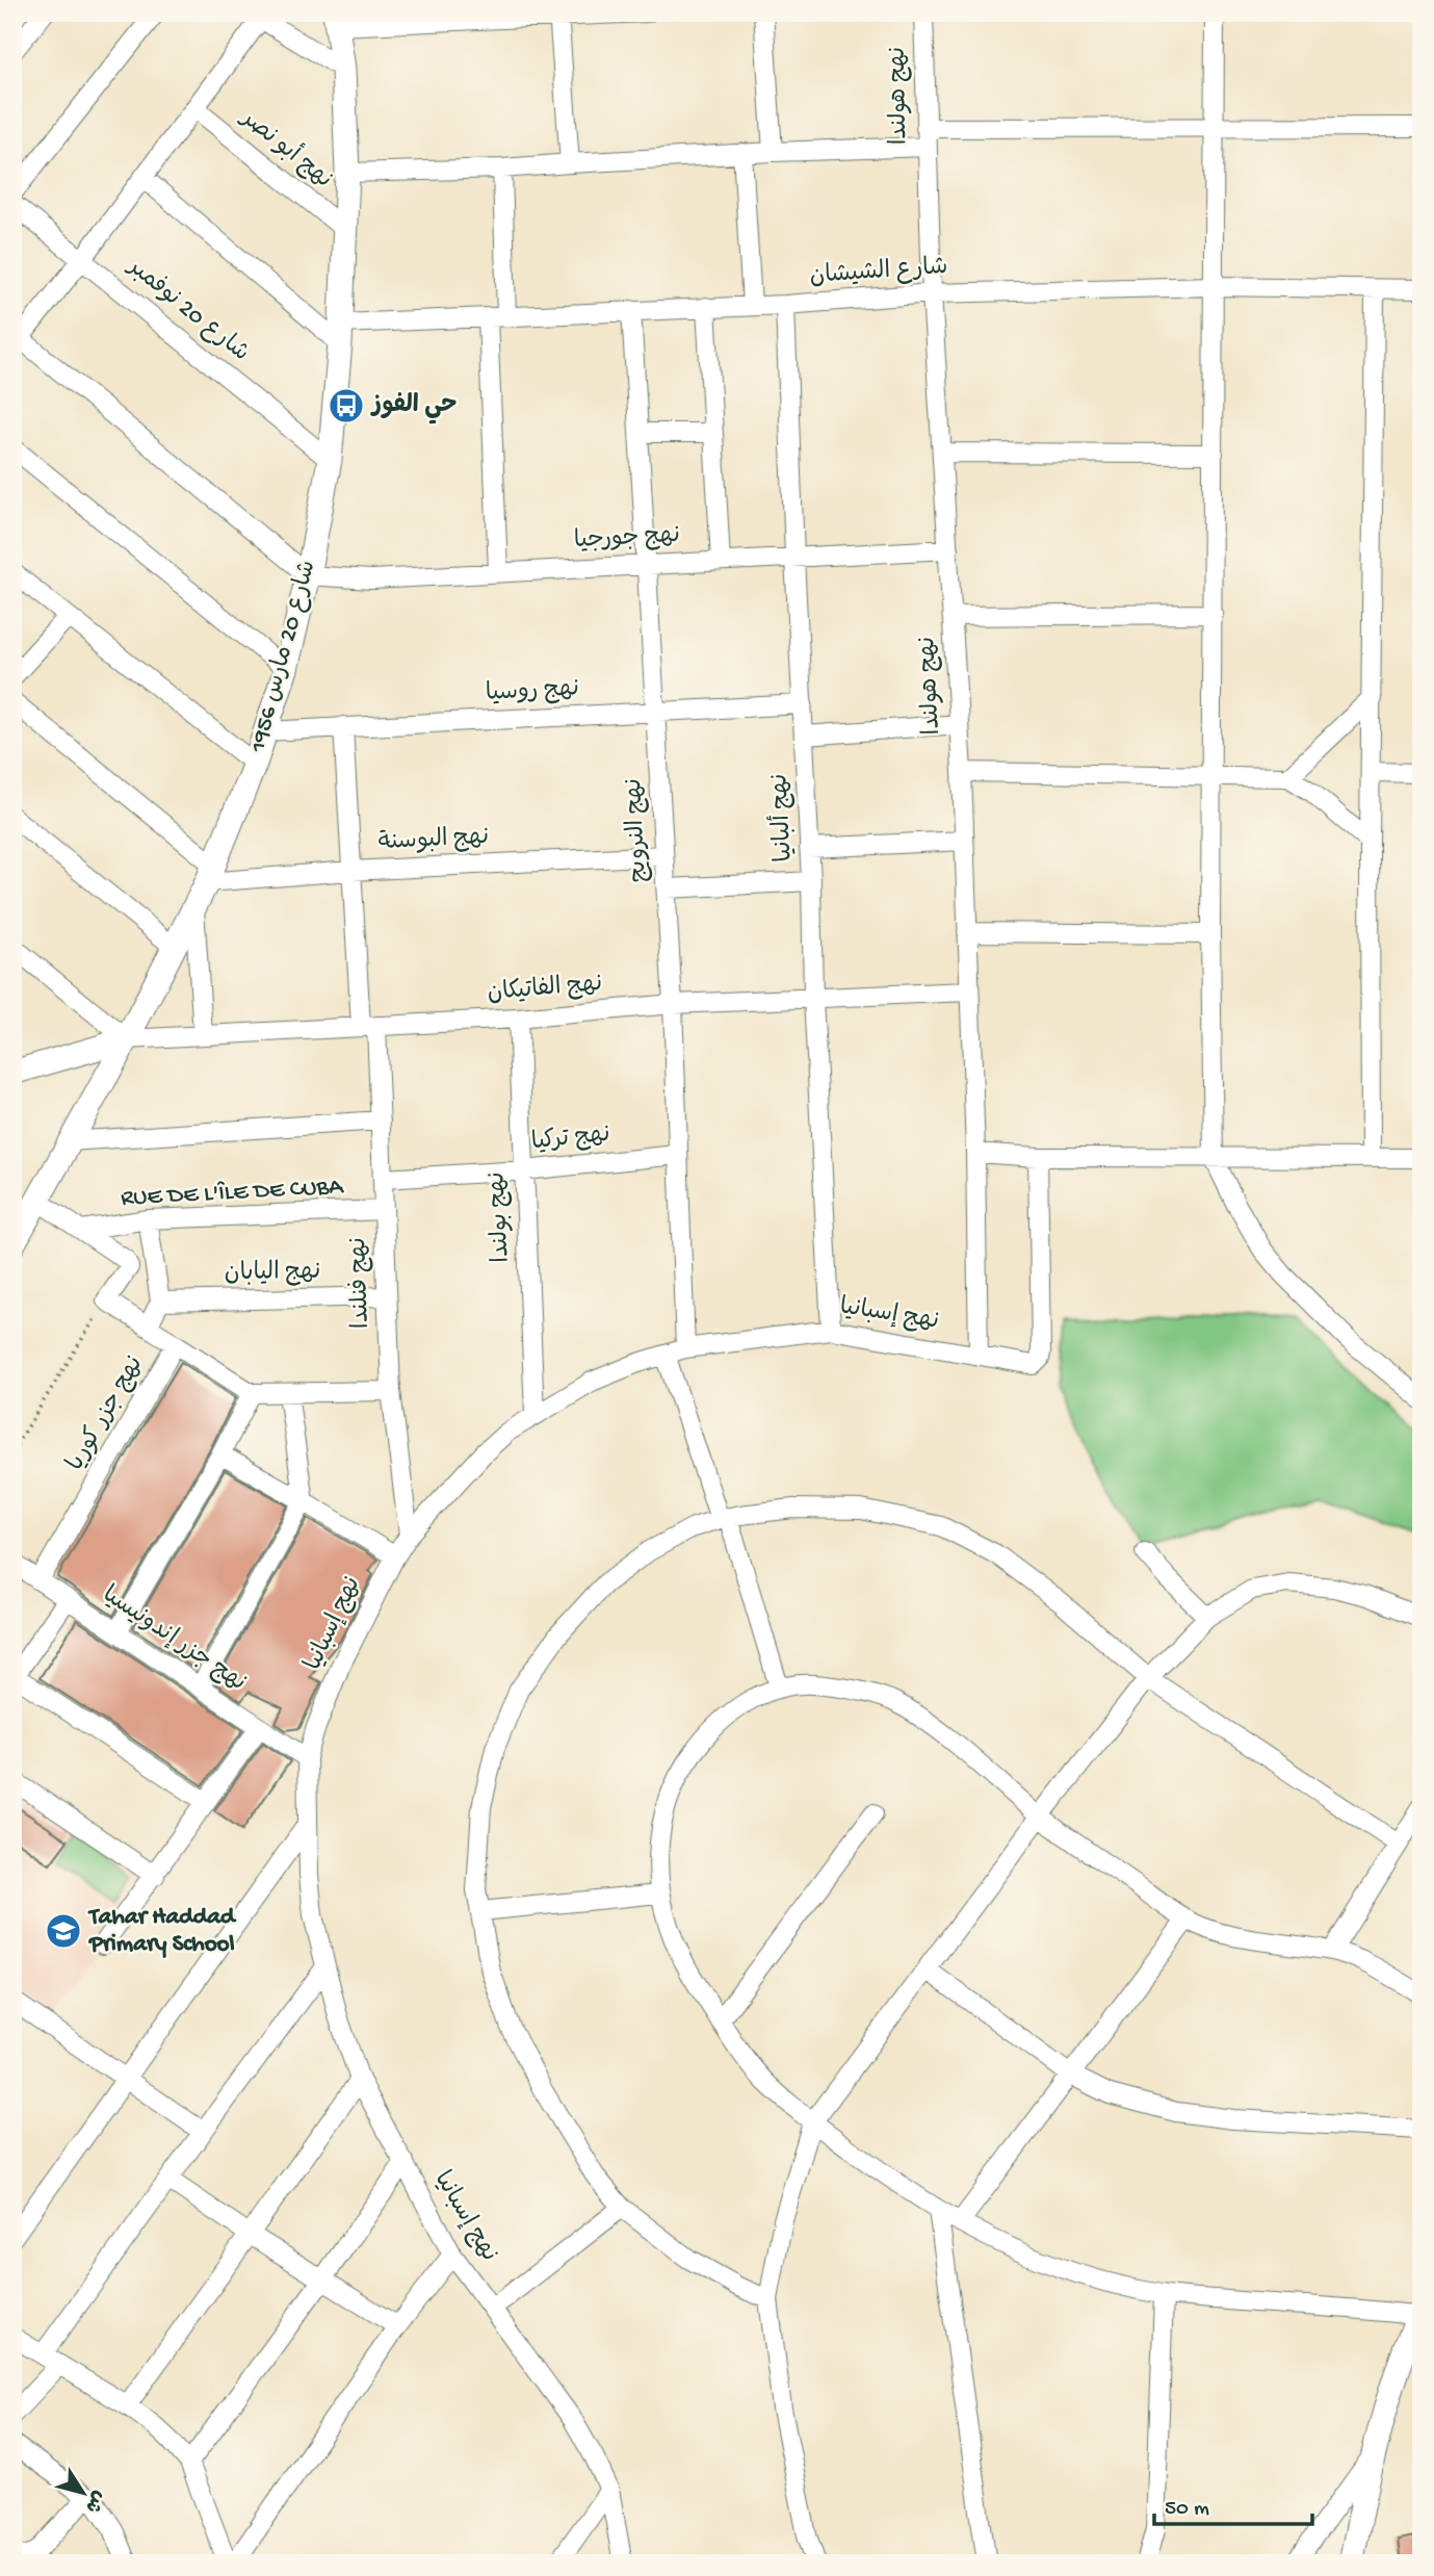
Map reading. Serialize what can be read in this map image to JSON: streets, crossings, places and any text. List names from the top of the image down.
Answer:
{
  "streets": {
    "street": [
      "نهج هولندا",
      "نهج أبو نصر",
      "شارع الشيشان",
      "شارع 20 نوفمبر",
      "نهج جورجيا",
      "شارع 20 مارس 1956",
      "نهج روسيا",
      "نهج ألبانيا",
      "نهج النرويج",
      "نهج البوسنة",
      "نهج الفاتيكان",
      "نهج تركيا",
      "RUE DE L'ÎLE DE CUBA",
      "نهج بولندا",
      "نهج اليابان",
      "نهج فنلندا",
      "نهج إسبانيا",
      "نهج جزر كوريا",
      "نهج جزر إندونيسيا"
    ]
  },
  "crossings": [
    ["نهج هولندا", "شارع الشيشان"],
    ["نهج هولندا", "نهج جورجيا"],
    ["نهج هولندا", "نهج الفاتيكان"],
    ["نهج هولندا", "نهج إسبانيا"],
    ["نهج أبو نصر", "شارع 20 مارس 1956"],
    ["شارع الشيشان", "شارع 20 مارس 1956"],
    ["شارع الشيشان", "نهج ألبانيا"],
    ["شارع الشيشان", "نهج النرويج"],
    ["شارع 20 نوفمبر", "شارع 20 مارس 1956"],
    ["نهج جورجيا", "شارع 20 مارس 1956"],
    ["نهج جورجيا", "نهج ألبانيا"],
    ["نهج جورجيا", "نهج النرويج"],
    ["شارع 20 مارس 1956", "نهج روسيا"],
    ["شارع 20 مارس 1956", "نهج البوسنة"],
    ["شارع 20 مارس 1956", "نهج الفاتيكان"],
    ["نهج روسيا", "نهج ألبانيا"],
    ["نهج روسيا", "نهج النرويج"],
    ["نهج روسيا", "نهج فنلندا"],
    ["نهج ألبانيا", "نهج الفاتيكان"],
    ["نهج ألبانيا", "نهج إسبانيا"],
    ["نهج النرويج", "نهج البوسنة"],
    ["نهج النرويج", "نهج الفاتيكان"],
    ["نهج النرويج", "نهج تركيا"],
    ["نهج النرويج", "نهج إسبانيا"],
    ["نهج البوسنة", "نهج فنلندا"],
    ["نهج الفاتيكان", "نهج بولندا"],
    ["نهج الفاتيكان", "نهج فنلندا"],
    ["نهج تركيا", "نهج بولندا"],
    ["نهج تركيا", "نهج فنلندا"],
    ["RUE DE L'ÎLE DE CUBA", "نهج فنلندا"],
    ["نهج بولندا", "نهج إسبانيا"],
    ["نهج اليابان", "نهج فنلندا"],
    ["نهج فنلندا", "نهج إسبانيا"],
    ["نهج إسبانيا", "نهج جزر إندونيسيا"],
    ["نهج جزر كوريا", "نهج جزر إندونيسيا"]
  ],
  "places": {
    "bus stop": ["حي الفوز"],
    "school or university": ["Tahar Haddad Primary School"]
  },
  "scale_bar": "50 m",
  "north": "bottom right"
}
